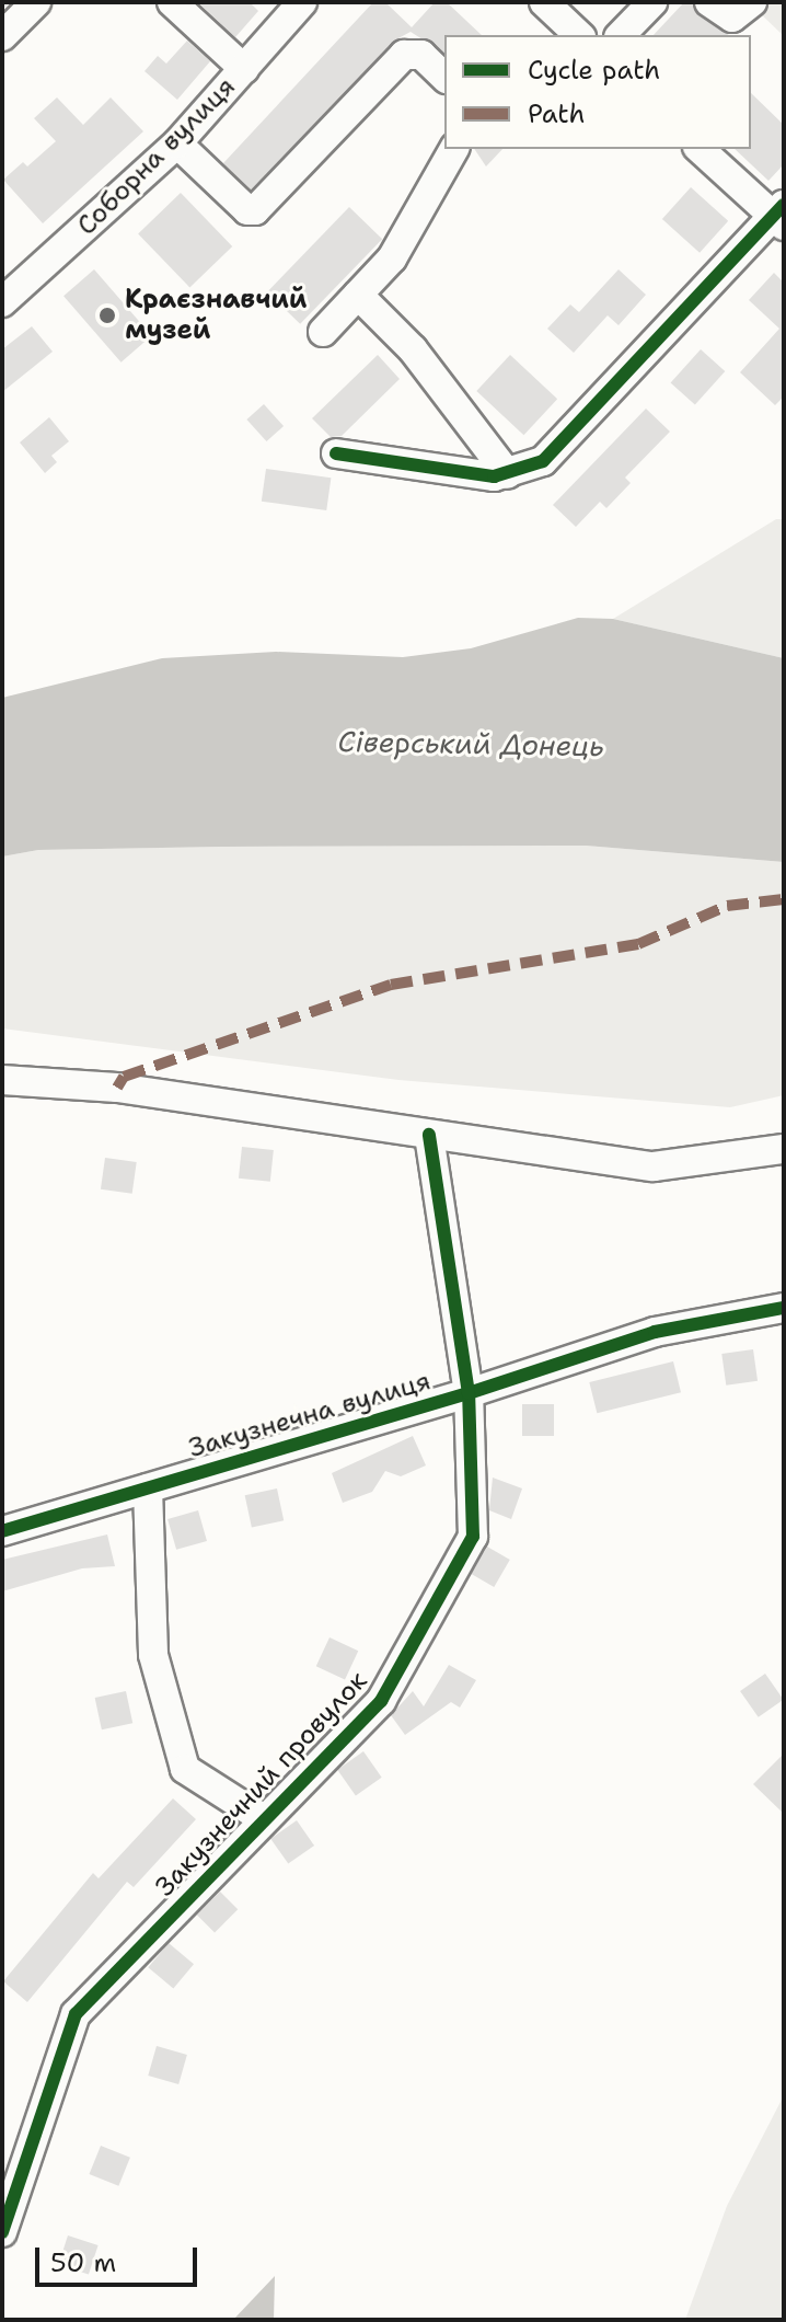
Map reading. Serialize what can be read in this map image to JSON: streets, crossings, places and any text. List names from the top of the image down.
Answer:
{
  "streets": {
    "street": ["Соборна вулиця", "Закузнечна вулиця", "Закузнечний провулок"]
  },
  "crossings": [
    ["Закузнечна вулиця", "Закузнечний провулок"]
  ],
  "water": ["Сіверський Донець"],
  "places": ["Краєзнавчий музей"],
  "legend": ["Cycle path", "Path"],
  "scale_bar": "50 m"
}
